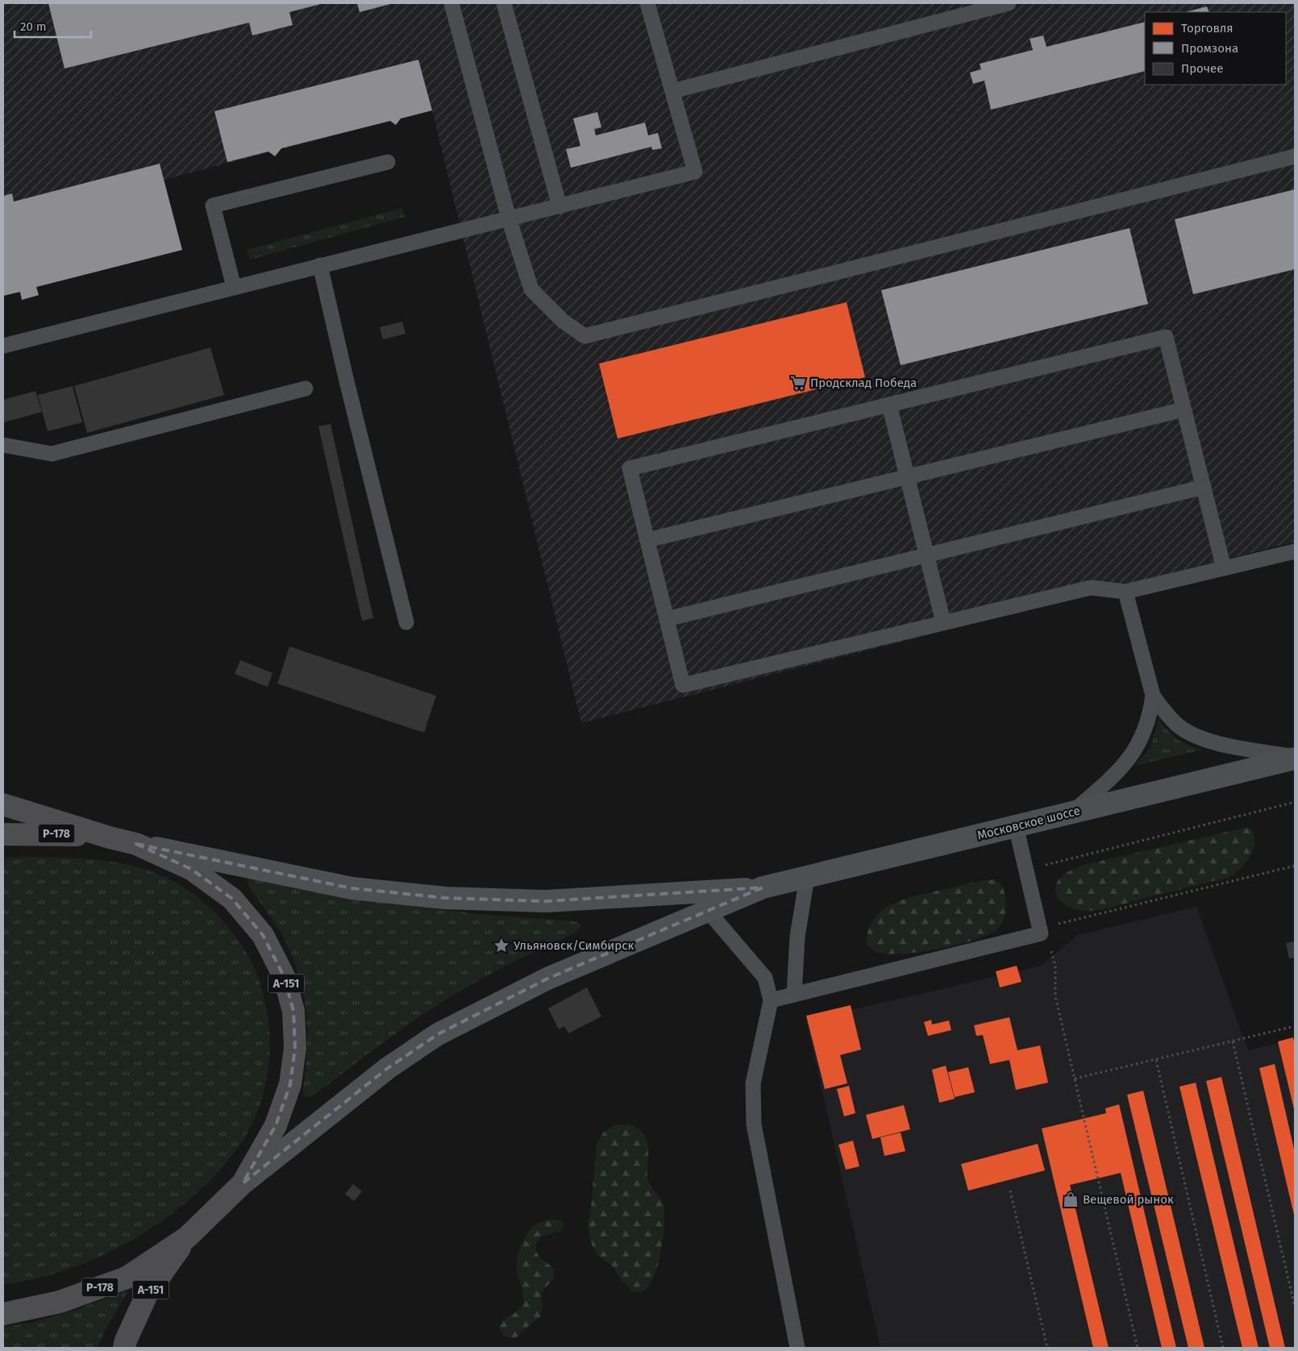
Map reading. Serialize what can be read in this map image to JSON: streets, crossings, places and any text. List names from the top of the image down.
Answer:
{
  "streets": {
    "highway": ["Р-178", "А-151"],
    "main road": ["Московское шоссе"]
  },
  "crossings": [
    ["Р-178", "А-151"]
  ],
  "places": {
    "supermarket": ["Продсклад Победа"],
    "place": ["Ульяновск/Симбирск"],
    "shop": ["Вещевой рынок"]
  },
  "legend": ["Торговля", "Промзона", "Прочее"],
  "scale_bar": "20 m"
}
